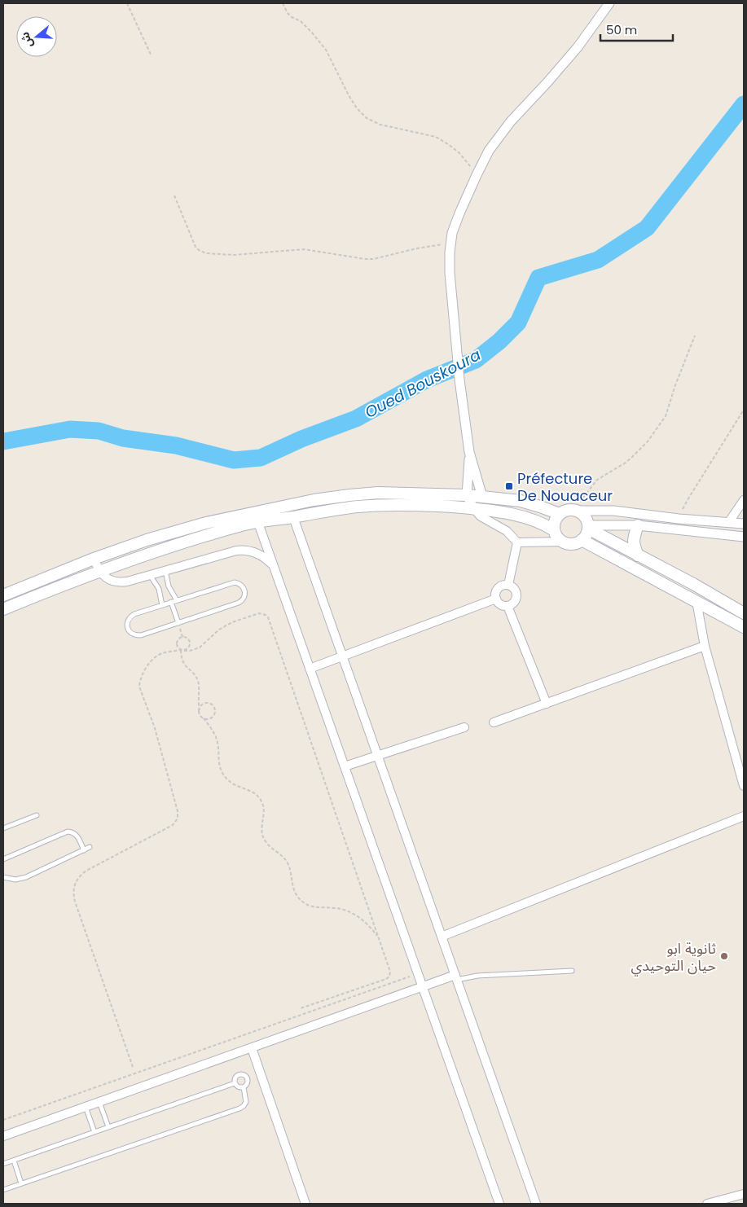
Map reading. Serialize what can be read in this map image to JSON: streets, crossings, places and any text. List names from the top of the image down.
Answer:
{
  "water": ["Oued Bouskoura"],
  "places": {
    "transit": ["Préfecture De Nouaceur"],
    "other": ["ثانوية ابو حيان التوحيدي"]
  },
  "scale_bar": "50 m",
  "north": "left"
}
